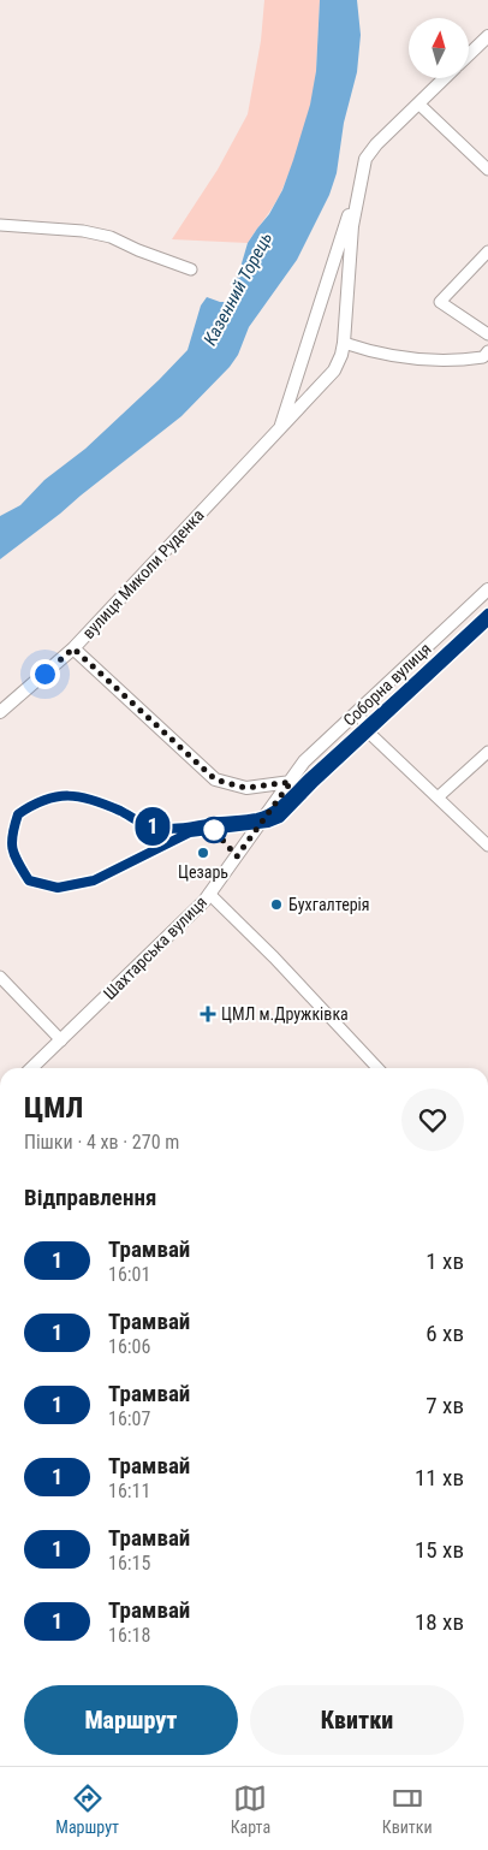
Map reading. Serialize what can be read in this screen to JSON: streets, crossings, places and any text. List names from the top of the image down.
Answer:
{
  "streets": {
    "street": ["вулиця Миколи Руденка", "Соборна вулиця", "Шахтарська вулиця"]
  },
  "crossings": [
    ["Соборна вулиця", "Шахтарська вулиця"]
  ],
  "water": ["Казенний Торець"],
  "places": {
    "other": ["Цезарь", "Бухгалтерія"],
    "health": ["ЦМЛ м.Дружківка"]
  },
  "lines": ["tram line 1"],
  "north": "top",
  "page": {
    "on_map": "1",
    "heading": [
      ["ЦМЛ", "Пішки · 4 хв · 270 m"],
      "Відправлення"
    ],
    "list": [
      {
        "mark": "1",
        "name": "Трамвай",
        "note": "16:01",
        "value": "1 хв"
      },
      {
        "mark": "1",
        "name": "Трамвай",
        "note": "16:06",
        "value": "6 хв"
      },
      {
        "mark": "1",
        "name": "Трамвай",
        "note": "16:07",
        "value": "7 хв"
      },
      {
        "mark": "1",
        "name": "Трамвай",
        "note": "16:11",
        "value": "11 хв"
      },
      {
        "mark": "1",
        "name": "Трамвай",
        "note": "16:15",
        "value": "15 хв"
      },
      {
        "mark": "1",
        "name": "Трамвай",
        "note": "16:18",
        "value": "18 хв"
      }
    ],
    "buttons": ["Маршрут", "Квитки"],
    "tabs": ["Маршрут", "Карта", "Квитки"]
  }
}
